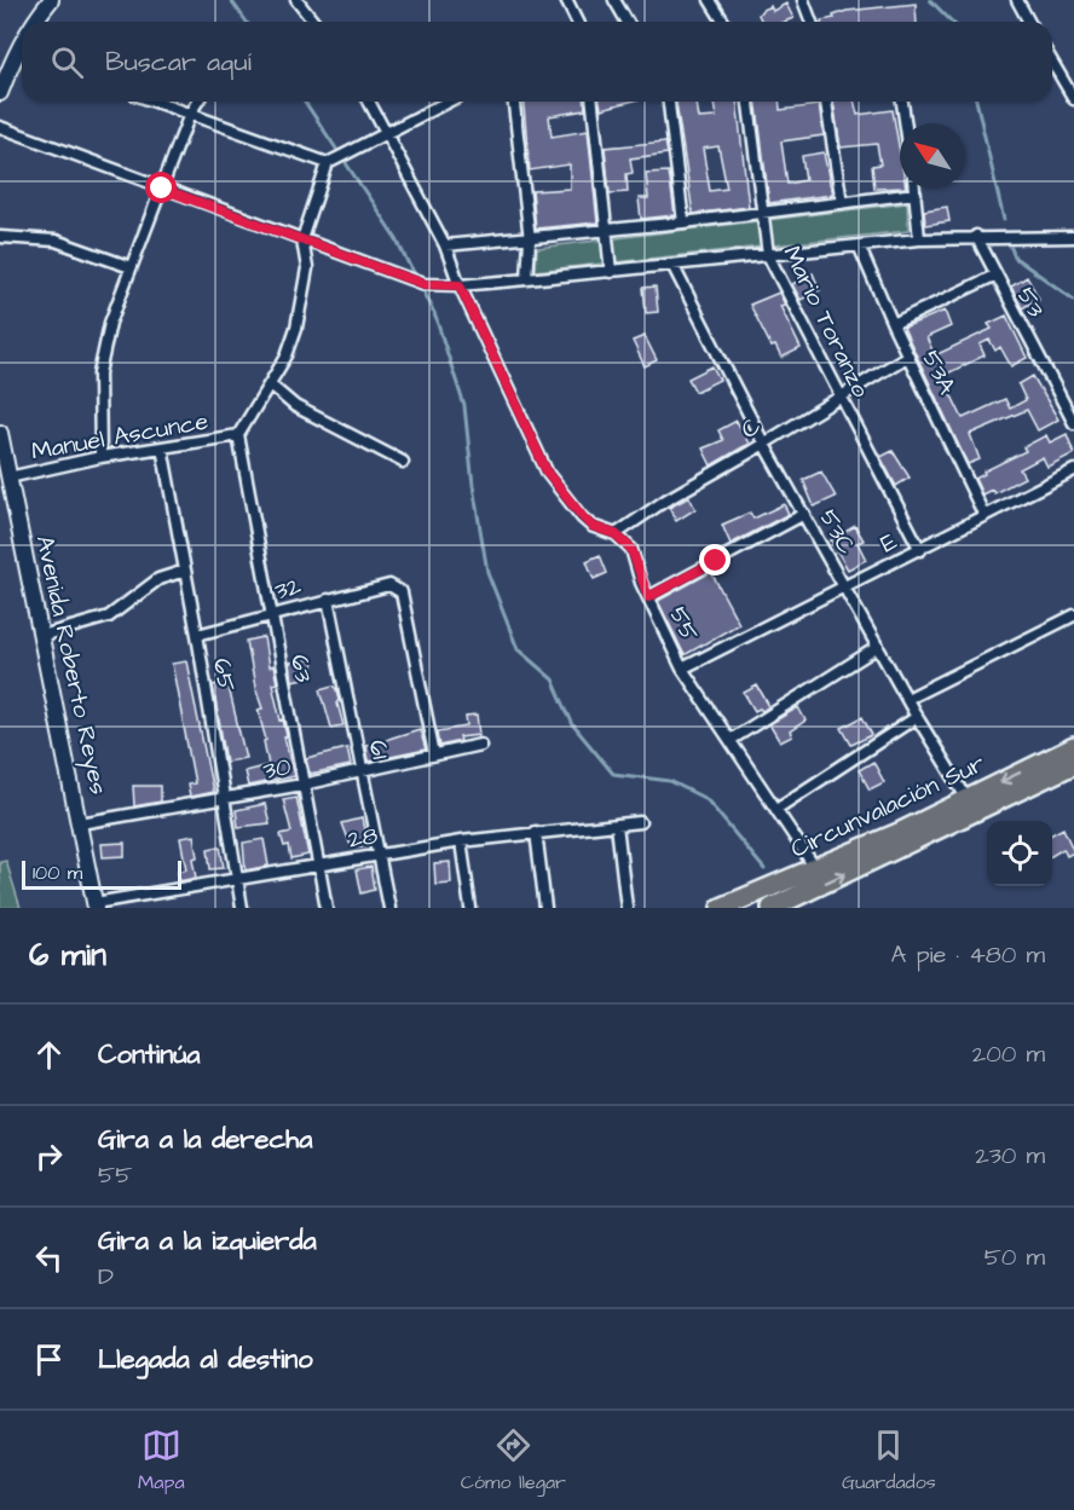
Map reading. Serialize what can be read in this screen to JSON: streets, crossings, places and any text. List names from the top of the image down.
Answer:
{
  "streets": {
    "highway": ["Circunvalación Sur"],
    "main road": ["Avenida Roberto Reyes"],
    "street": [
      "53",
      "Mario Toranzo",
      "53A",
      "C",
      "Manuel Ascunce",
      "53C",
      "E",
      "32",
      "55",
      "63",
      "65",
      "61",
      "30",
      "28"
    ]
  },
  "crossings": [
    ["Mario Toranzo", "C"],
    ["Mario Toranzo", "E"],
    ["53A", "C"],
    ["53A", "E"],
    ["C", "53C"],
    ["C", "55"],
    ["Manuel Ascunce", "Avenida Roberto Reyes"],
    ["Manuel Ascunce", "63"],
    ["Manuel Ascunce", "65"],
    ["53C", "E"],
    ["53C", "Circunvalación Sur"],
    ["E", "55"],
    ["32", "63"],
    ["32", "65"],
    ["32", "61"],
    ["32", "30"],
    ["55", "Circunvalación Sur"],
    ["Avenida Roberto Reyes", "30"],
    ["Avenida Roberto Reyes", "28"],
    ["63", "30"],
    ["63", "28"],
    ["65", "30"],
    ["65", "28"],
    ["61", "30"],
    ["61", "28"]
  ],
  "scale_bar": "100 m",
  "north": "top left",
  "page": {
    "search": "Buscar aquí",
    "scale": "100 m",
    "heading": ["6 min", "A pie · 480 m"],
    "list": [
      ["Continúa", "200 m"],
      ["Gira a la derecha", "55", "230 m"],
      ["Gira a la izquierda", "D", "50 m"],
      "Llegada al destino"
    ],
    "nav": ["Mapa", "Cómo llegar", "Guardados"]
  }
}
